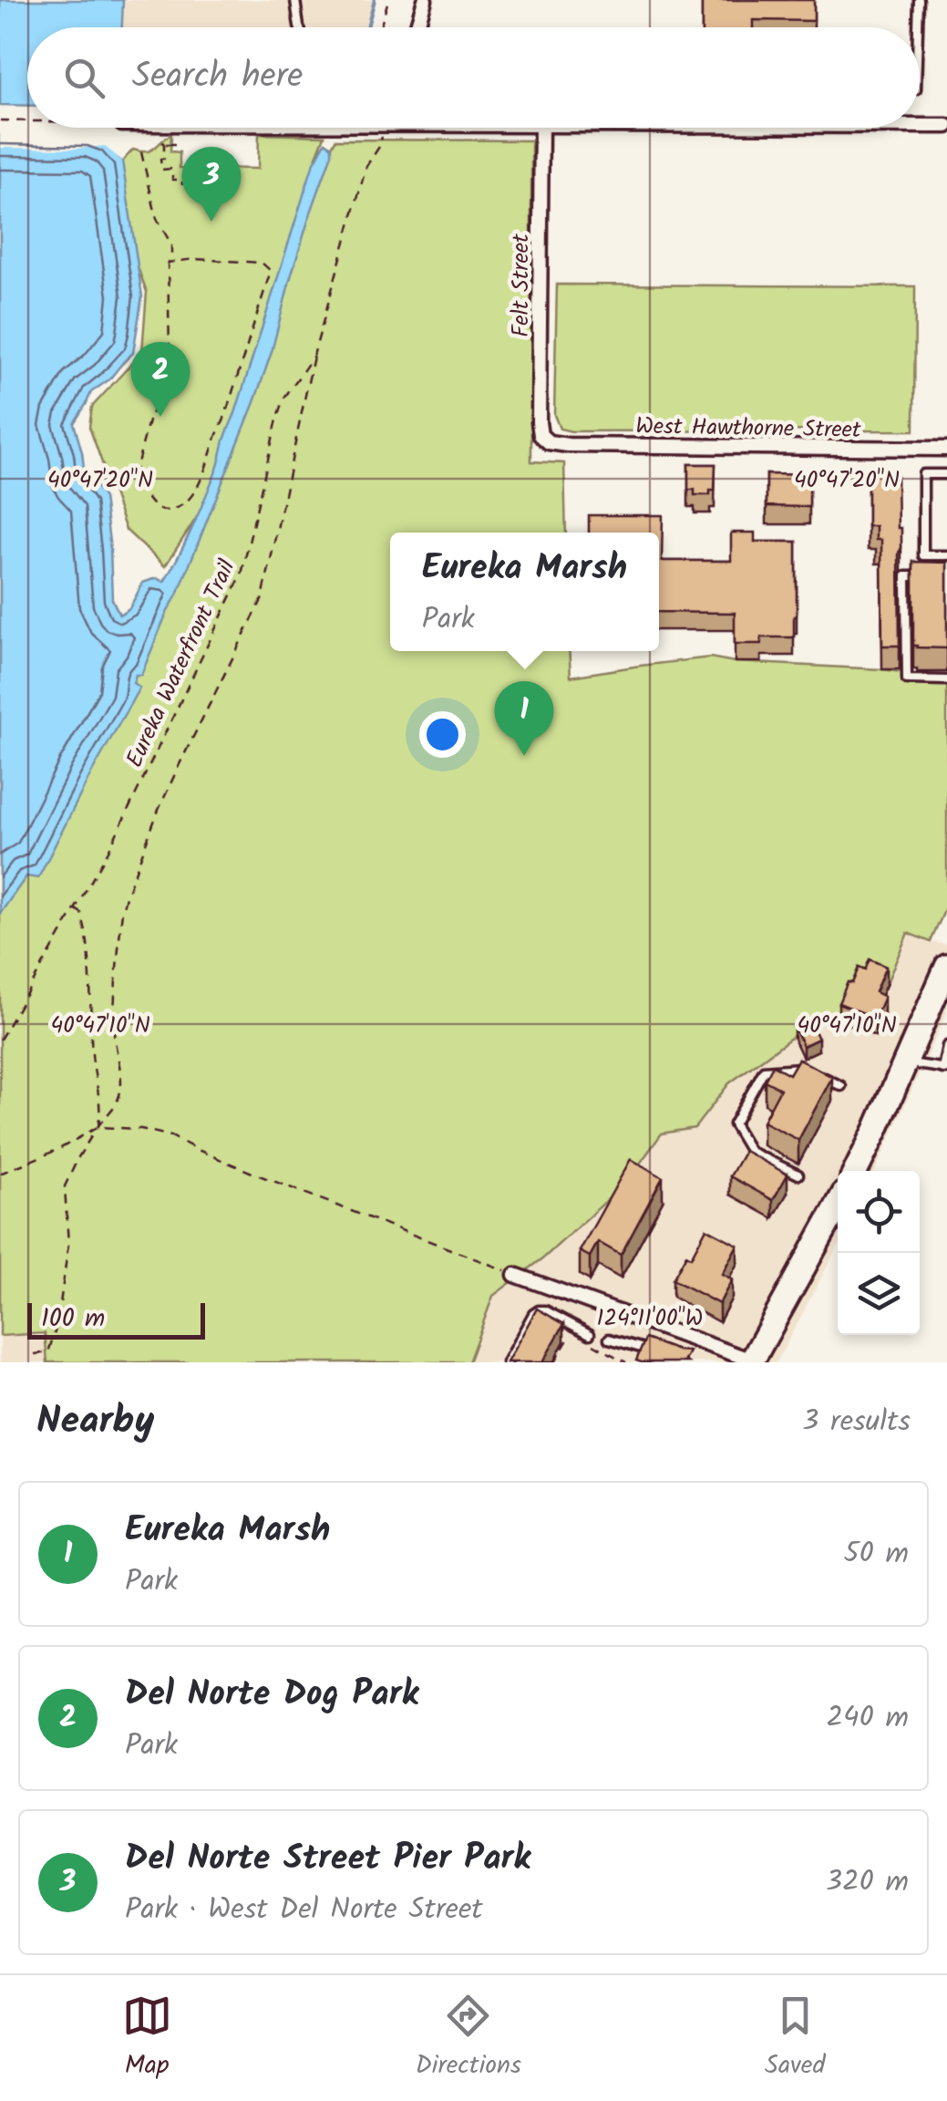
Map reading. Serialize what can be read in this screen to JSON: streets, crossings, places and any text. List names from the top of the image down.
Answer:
{
  "streets": {
    "street": ["Felt Street", "West Hawthorne Street"],
    "path": ["Eureka Waterfront Trail"]
  },
  "crossings": [
    ["Felt Street", "West Hawthorne Street"]
  ],
  "scale_bar": "100 m",
  "page": {
    "search": "Search here",
    "pins": ["3", "2", "1"],
    "popup": ["Eureka Marsh", "Park"],
    "scale": "100 m",
    "heading": ["Nearby", "3 results"],
    "list": [
      {
        "mark": "1",
        "name": "Eureka Marsh",
        "note": "Park",
        "value": "50 m"
      },
      {
        "mark": "2",
        "name": "Del Norte Dog Park",
        "note": "Park",
        "value": "240 m"
      },
      {
        "mark": "3",
        "name": "Del Norte Street Pier Park",
        "note": "Park · West Del Norte Street",
        "value": "320 m"
      }
    ],
    "nav": ["Map", "Directions", "Saved"]
  },
  "coordinates": ["40°47'20\"N", "40°47'10\"N", "124°11'00\"W"]
}
